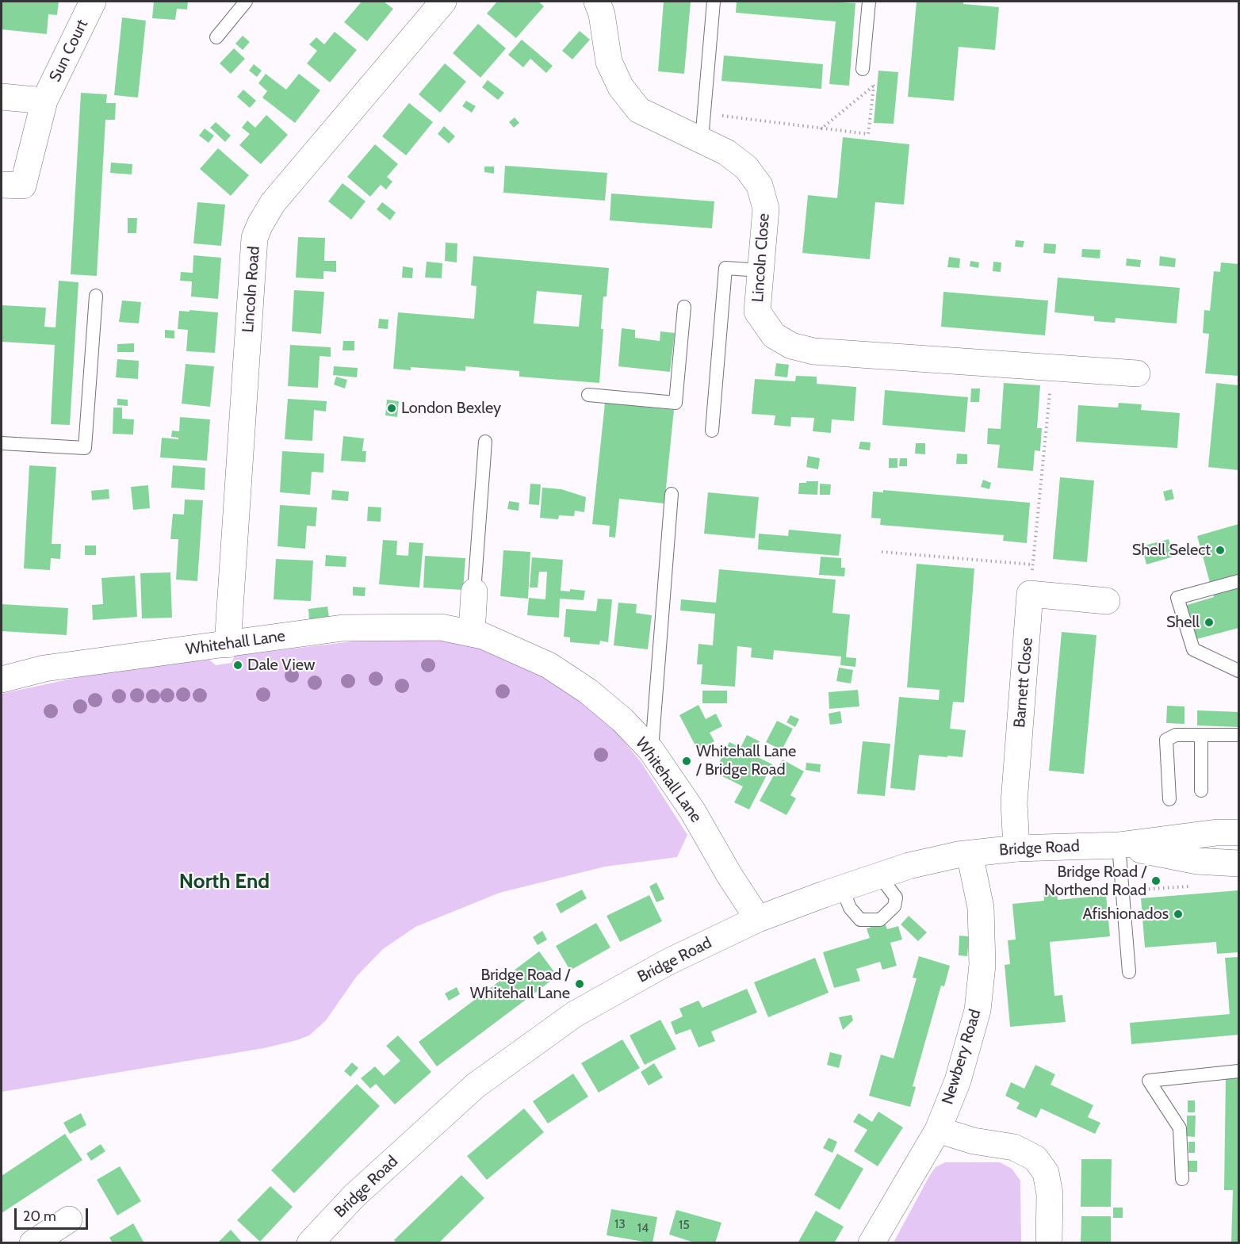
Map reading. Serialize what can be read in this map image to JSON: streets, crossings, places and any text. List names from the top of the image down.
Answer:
{
  "streets": {
    "street": [
      "Sun Court",
      "Lincoln Close",
      "Lincoln Road",
      "Whitehall Lane",
      "Barnett Close",
      "Bridge Road",
      "Newbery Road"
    ]
  },
  "crossings": [
    ["Lincoln Road", "Whitehall Lane"],
    ["Whitehall Lane", "Bridge Road"],
    ["Barnett Close", "Bridge Road"],
    ["Bridge Road", "Newbery Road"]
  ],
  "districts": ["North End"],
  "places": [
    "London Bexley",
    "Shell Select",
    "Shell",
    "Dale View",
    "Whitehall Lane / Bridge Road",
    "Bridge Road / Northend Road",
    "Afishionados",
    "Bridge Road / Whitehall Lane"
  ],
  "house_numbers": ["13", "15", "14"],
  "scale_bar": "20 m"
}
